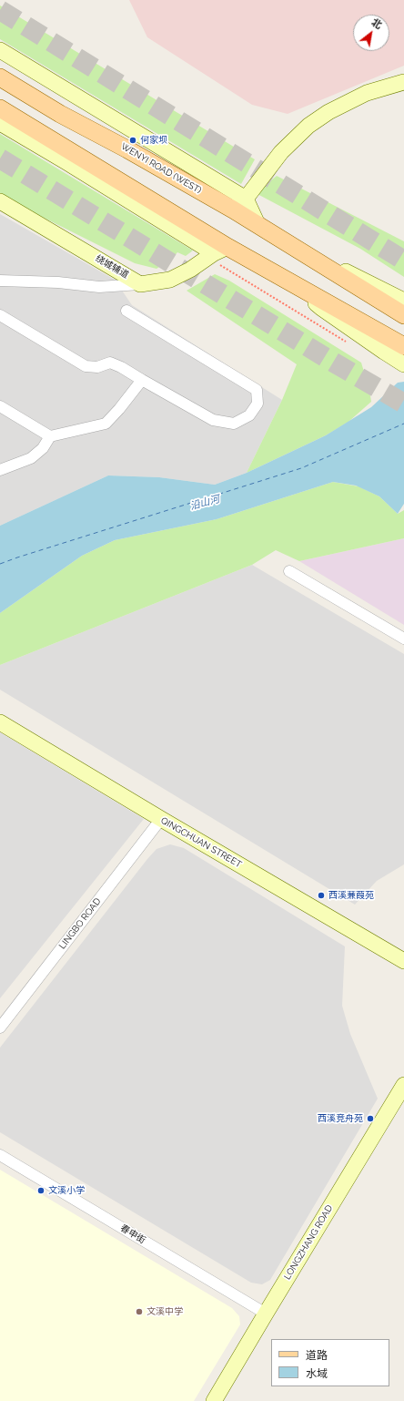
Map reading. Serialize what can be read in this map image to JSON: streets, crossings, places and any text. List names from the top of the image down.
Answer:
{
  "streets": {
    "main road": ["WENYI ROAD (WEST)"],
    "street": [
      "绕城辅道",
      "QINGCHUAN STREET",
      "LINGBO ROAD",
      "春申街",
      "LONGZHANG ROAD"
    ]
  },
  "crossings": [
    ["QINGCHUAN STREET", "LINGBO ROAD"],
    ["春申街", "LONGZHANG ROAD"]
  ],
  "water": ["沿山河"],
  "places": [
    "何家坝",
    "西溪蒹葭苑",
    "西溪竞舟苑",
    "文溪小学",
    "文溪中学"
  ],
  "legend": ["道路", "水域"],
  "north": "top right"
}
